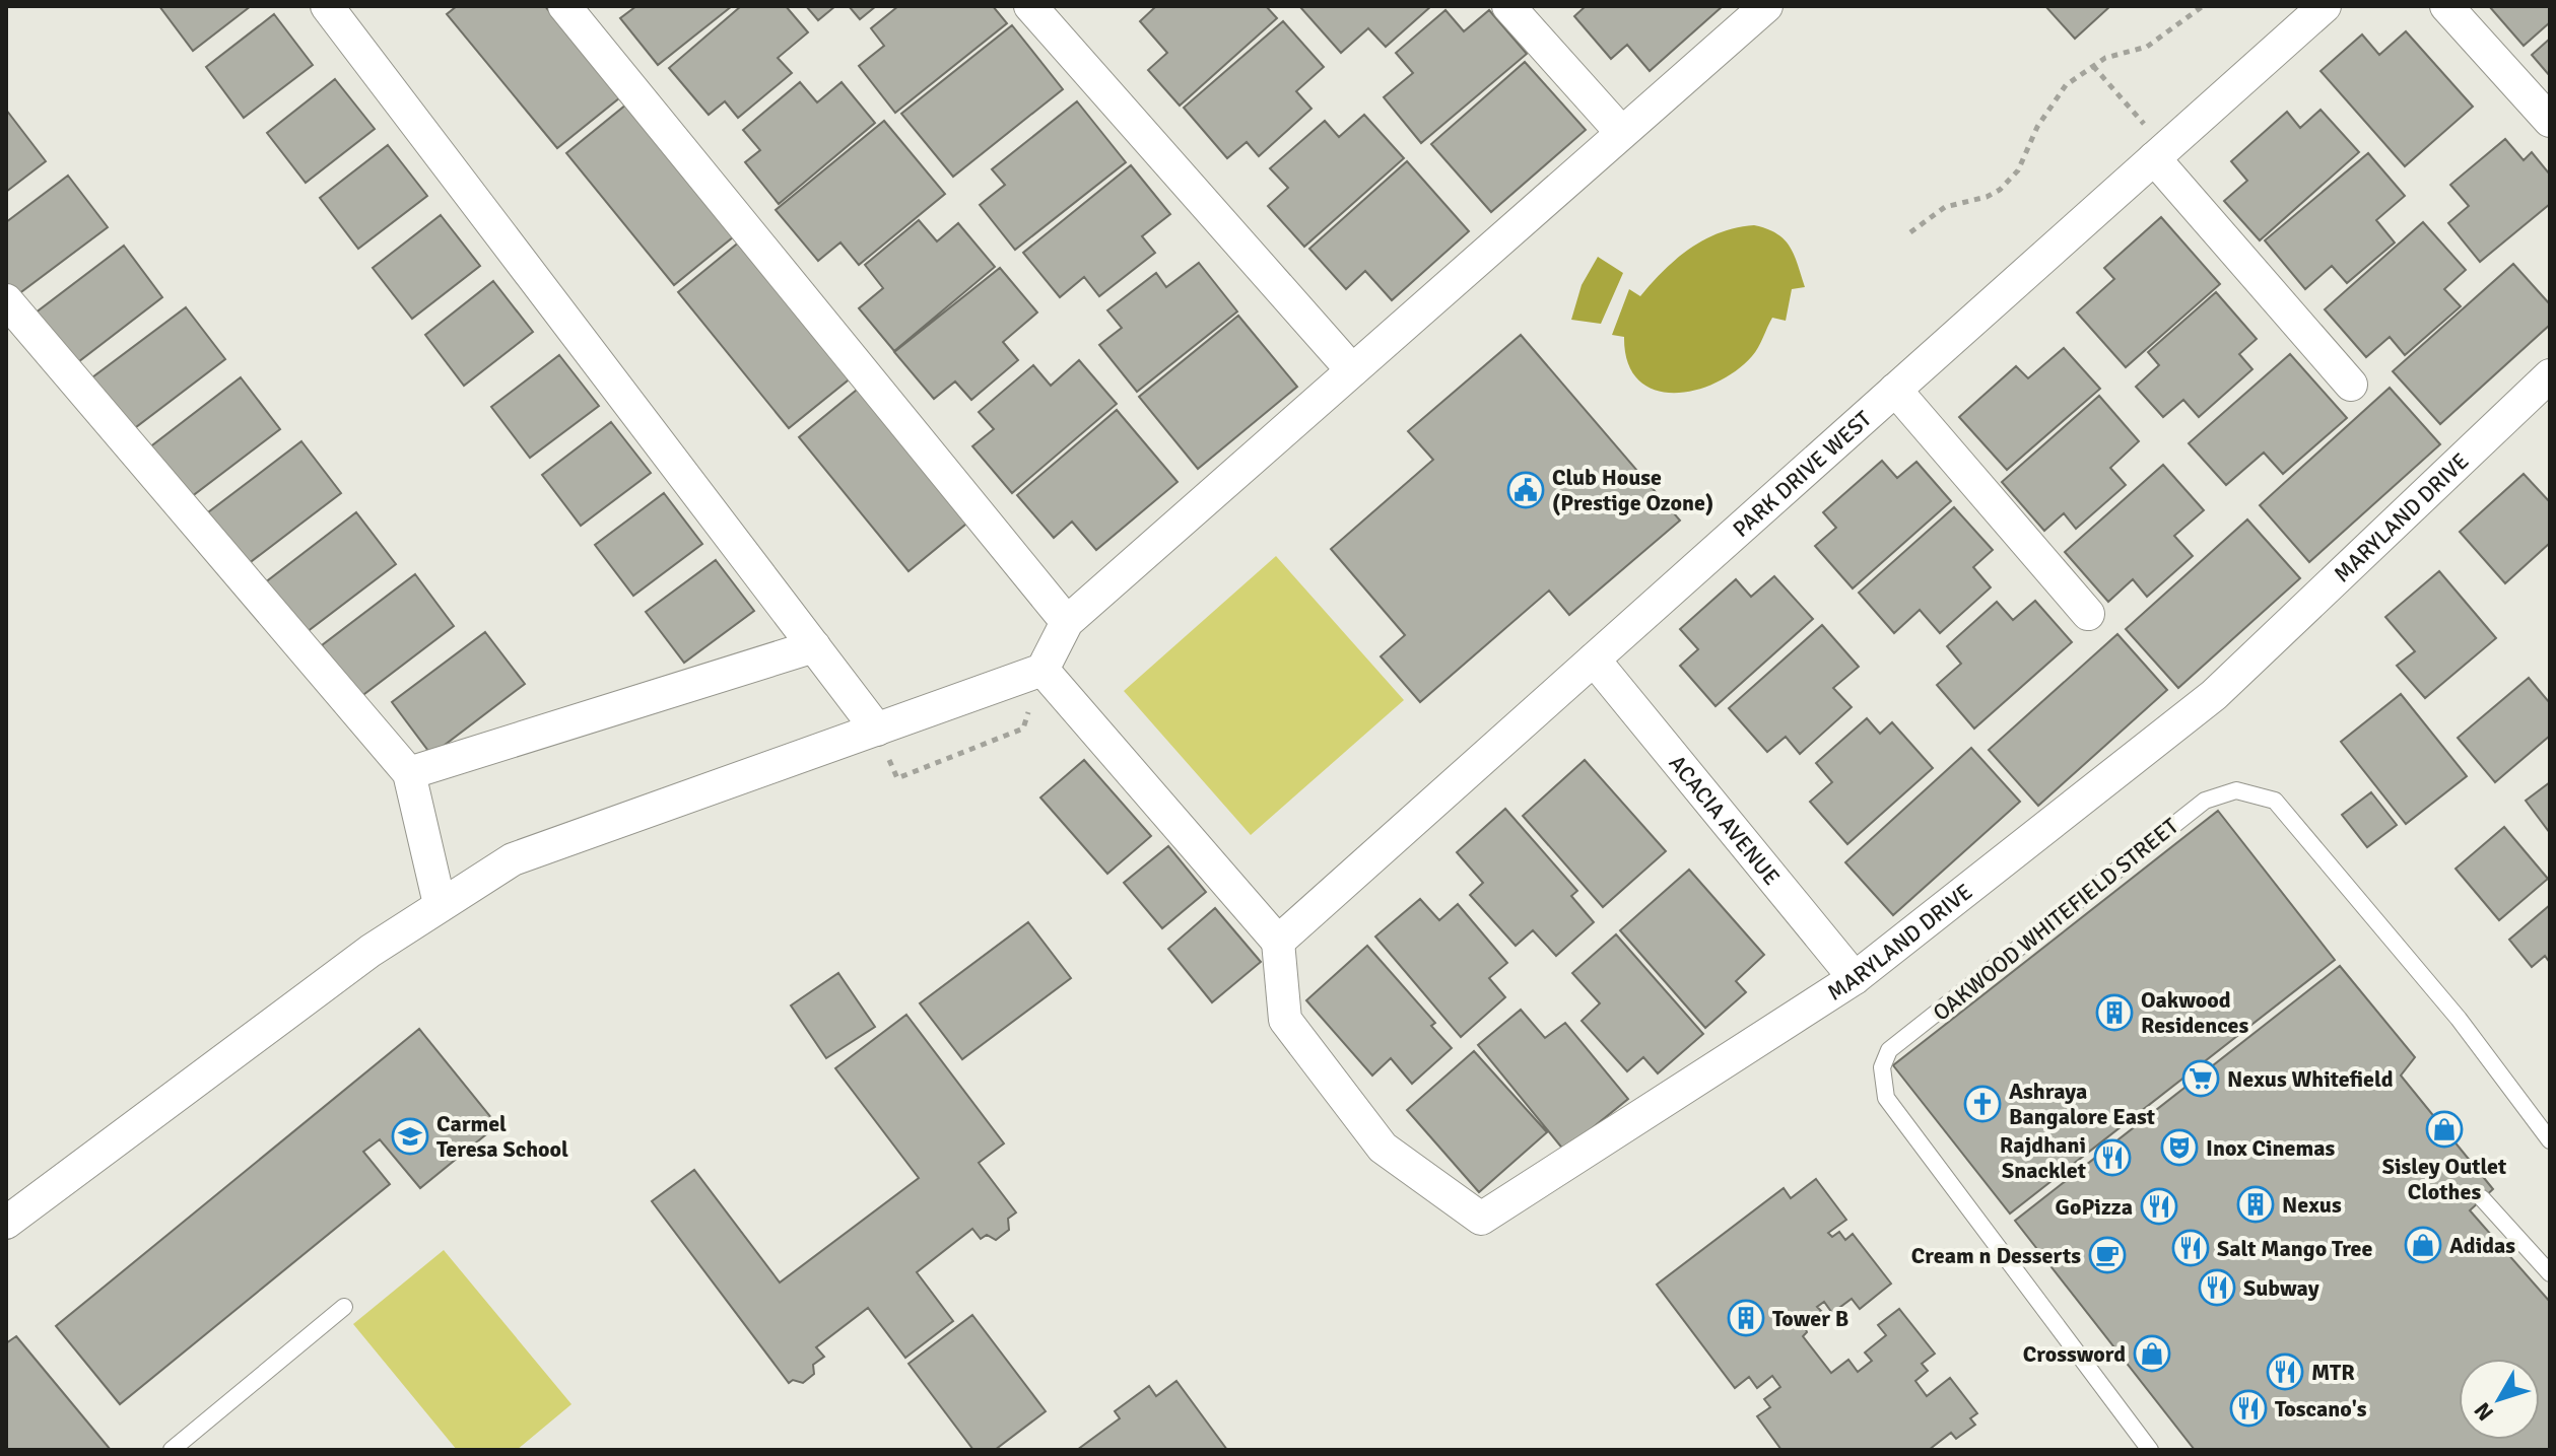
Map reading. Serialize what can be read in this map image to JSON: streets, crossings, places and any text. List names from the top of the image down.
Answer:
{
  "streets": {
    "street": ["PARK DRIVE WEST", "MARYLAND DRIVE", "ACACIA AVENUE"],
    "lane": ["OAKWOOD WHITEFIELD STREET"]
  },
  "crossings": [
    ["PARK DRIVE WEST", "MARYLAND DRIVE"],
    ["PARK DRIVE WEST", "ACACIA AVENUE"],
    ["MARYLAND DRIVE", "ACACIA AVENUE"]
  ],
  "places": {
    "public building": ["Club House (Prestige Ozone)"],
    "building": ["Oakwood Residences", "Nexus", "Tower B"],
    "supermarket": ["Nexus Whitefield"],
    "church": ["Ashraya Bangalore East"],
    "shop": ["Sisley Outlet Clothes", "Adidas", "Crossword"],
    "school or university": ["Carmel Teresa School"],
    "theatre": ["Inox Cinemas"],
    "restaurant": [
      "Rajdhani Snacklet",
      "GoPizza",
      "Salt Mango Tree",
      "Subway",
      "MTR",
      "Toscano's"
    ],
    "cafe": ["Cream n Desserts"]
  },
  "north": "bottom left"
}
